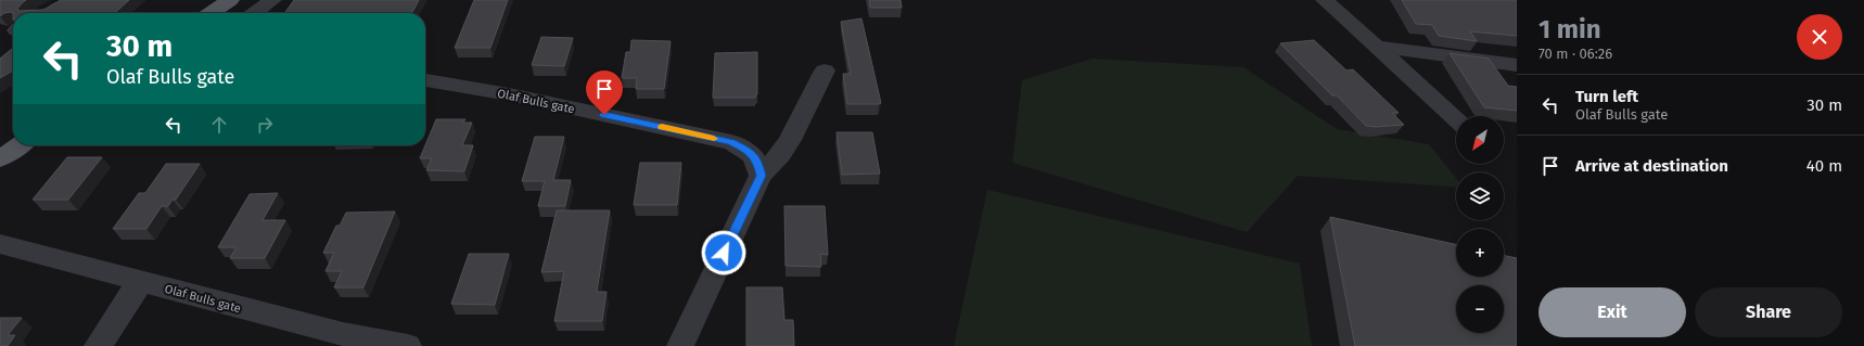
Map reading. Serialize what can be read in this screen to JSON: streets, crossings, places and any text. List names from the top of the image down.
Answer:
{
  "streets": {
    "street": ["Olaf Bulls gate"]
  },
  "north": "bottom left",
  "page": {
    "heading": ["1 min", "70 m · 06:26"],
    "turn": ["30 m", "Olaf Bulls gate"],
    "list": [
      {
        "name": "Turn left",
        "note": "Olaf Bulls gate",
        "value": "30 m"
      },
      {
        "name": "Arrive at destination",
        "value": "40 m"
      }
    ],
    "map_buttons": ["+", "−"],
    "buttons": ["Exit", "Share"]
  }
}
